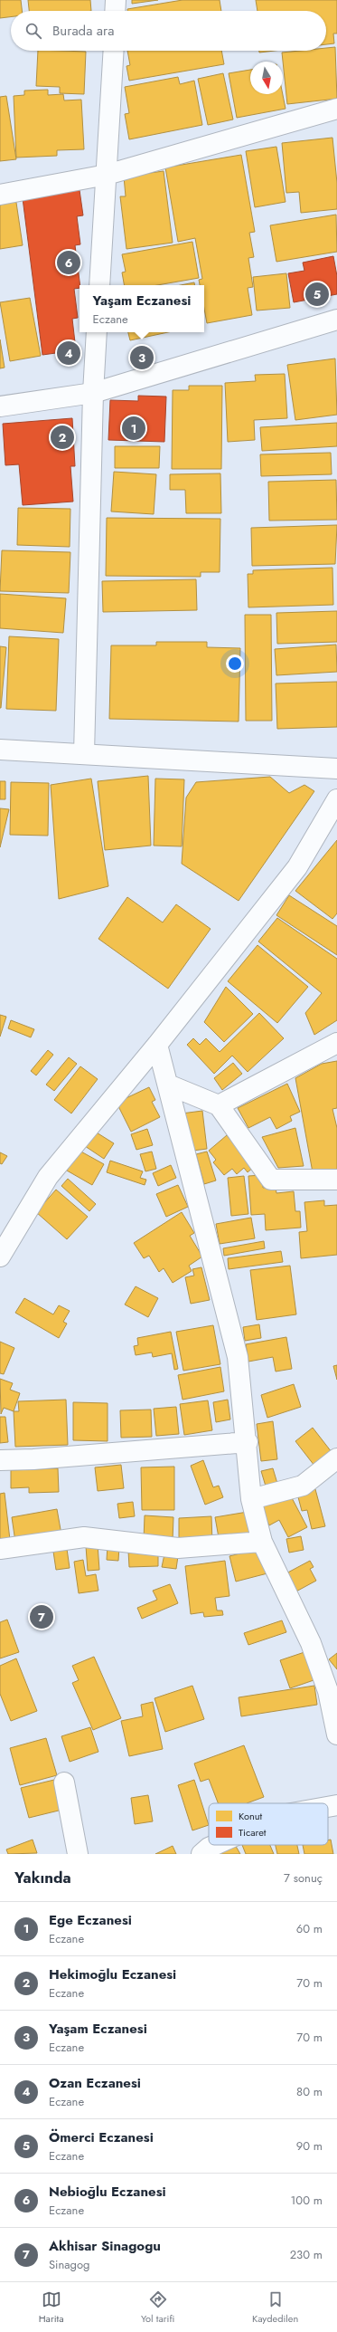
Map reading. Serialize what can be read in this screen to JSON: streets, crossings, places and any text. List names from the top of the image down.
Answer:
{
  "legend": ["Konut", "Ticaret"],
  "north": "bottom",
  "page": {
    "search": "Burada ara",
    "pins": [
      "6",
      "5",
      "4",
      "3",
      "1",
      "2",
      "7"
    ],
    "popup": ["Yaşam Eczanesi", "Eczane"],
    "heading": ["Yakında", "7 sonuç"],
    "list": [
      {
        "mark": "1",
        "name": "Ege Eczanesi",
        "note": "Eczane",
        "value": "60 m"
      },
      {
        "mark": "2",
        "name": "Hekimoğlu Eczanesi",
        "note": "Eczane",
        "value": "70 m"
      },
      {
        "mark": "3",
        "name": "Yaşam Eczanesi",
        "note": "Eczane",
        "value": "70 m"
      },
      {
        "mark": "4",
        "name": "Ozan Eczanesi",
        "note": "Eczane",
        "value": "80 m"
      },
      {
        "mark": "5",
        "name": "Ömerci Eczanesi",
        "note": "Eczane",
        "value": "90 m"
      },
      {
        "mark": "6",
        "name": "Nebioğlu Eczanesi",
        "note": "Eczane",
        "value": "100 m"
      },
      {
        "mark": "7",
        "name": "Akhisar Sinagogu",
        "note": "Sinagog",
        "value": "230 m"
      }
    ],
    "nav": ["Harita", "Yol tarifi", "Kaydedilen"]
  }
}
